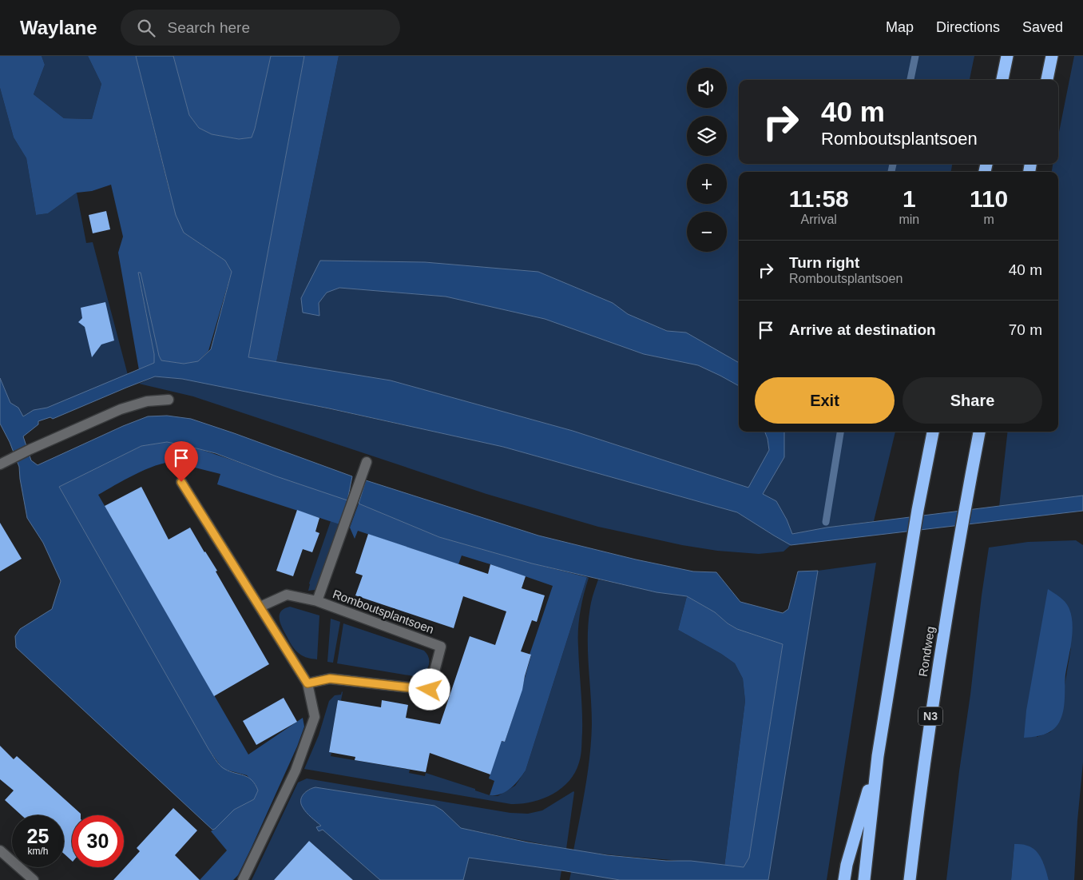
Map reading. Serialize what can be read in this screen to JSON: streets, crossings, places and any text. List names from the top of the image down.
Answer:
{
  "streets": {
    "highway": ["Rondweg", "N3"],
    "street": ["Romboutsplantsoen"]
  },
  "page": {
    "header": "Waylane",
    "search": "Search here",
    "nav": ["Map", "Directions", "Saved"],
    "map_buttons": ["+", "−"],
    "turn": ["40 m", "Romboutsplantsoen"],
    "eta": [
      "11:58",
      "Arrival",
      "1",
      "min",
      "110",
      "m"
    ],
    "list": [
      {
        "name": "Turn right",
        "note": "Romboutsplantsoen",
        "value": "40 m"
      },
      {
        "name": "Arrive at destination",
        "value": "70 m"
      }
    ],
    "buttons": ["Exit", "Share"],
    "speed": "25 km/h",
    "limit": "30"
  }
}
